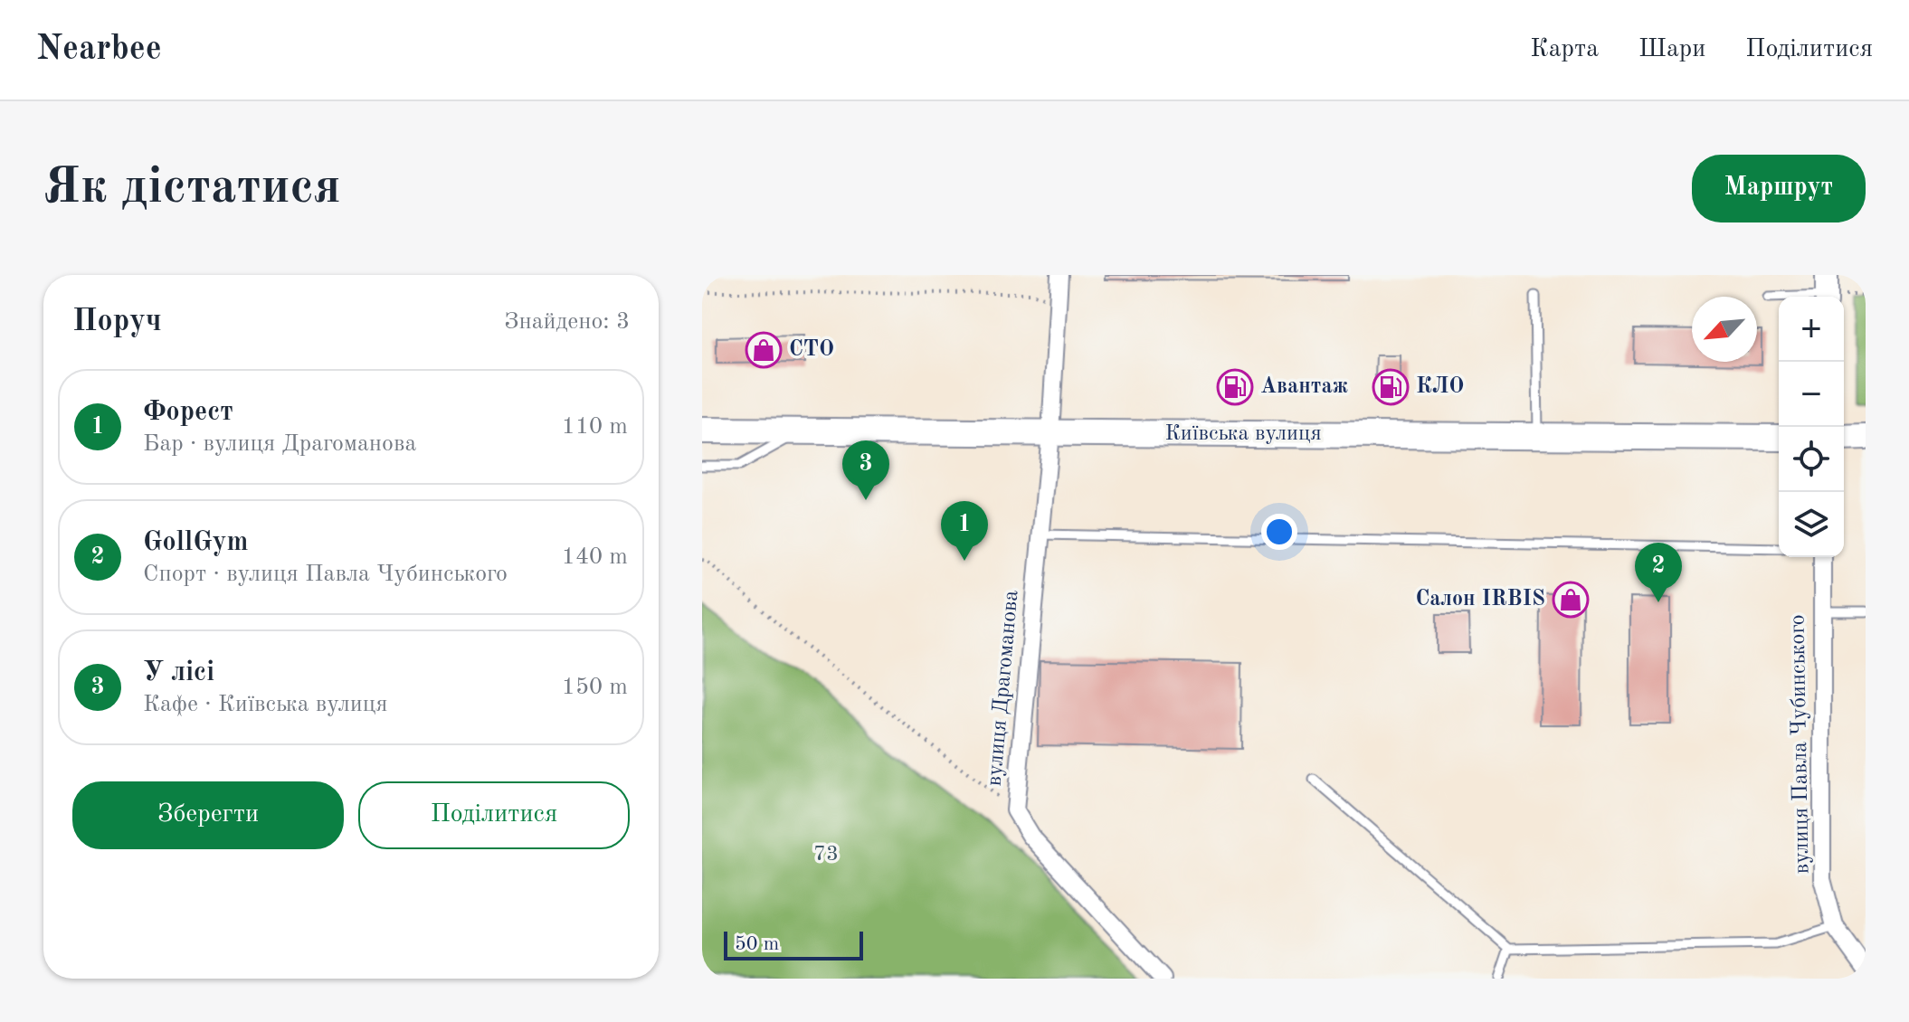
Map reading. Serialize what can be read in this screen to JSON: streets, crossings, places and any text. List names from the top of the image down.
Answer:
{
  "streets": {
    "main road": ["Київська вулиця"],
    "street": ["вулиця Драгоманова", "вулиця Павла Чубинського"]
  },
  "crossings": [
    ["Київська вулиця", "вулиця Драгоманова"]
  ],
  "parks": ["73"],
  "places": {
    "shop": ["СТО", "Салон IRBIS"],
    "fuel station": ["Авантаж", "КЛО"]
  },
  "scale_bar": "50 m",
  "north": "bottom left",
  "page": {
    "header": "Nearbee",
    "nav": ["Карта", "Шари", "Поділитися"],
    "buttons": [
      "Маршрут",
      ["Зберегти", "Поділитися"]
    ],
    "title": "Як дістатися",
    "heading": ["Поруч", "Знайдено: 3"],
    "map_buttons": ["+", "−"],
    "list": [
      {
        "mark": "1",
        "name": "Форест",
        "note": "Бар · вулиця Драгоманова",
        "value": "110 m"
      },
      {
        "mark": "2",
        "name": "GollGym",
        "note": "Спорт · вулиця Павла Чубинського",
        "value": "140 m"
      },
      {
        "mark": "3",
        "name": "У лісі",
        "note": "Кафе · Київська вулиця",
        "value": "150 m"
      }
    ],
    "pins": ["3", "1", "2"],
    "scale": "50 m"
  }
}
